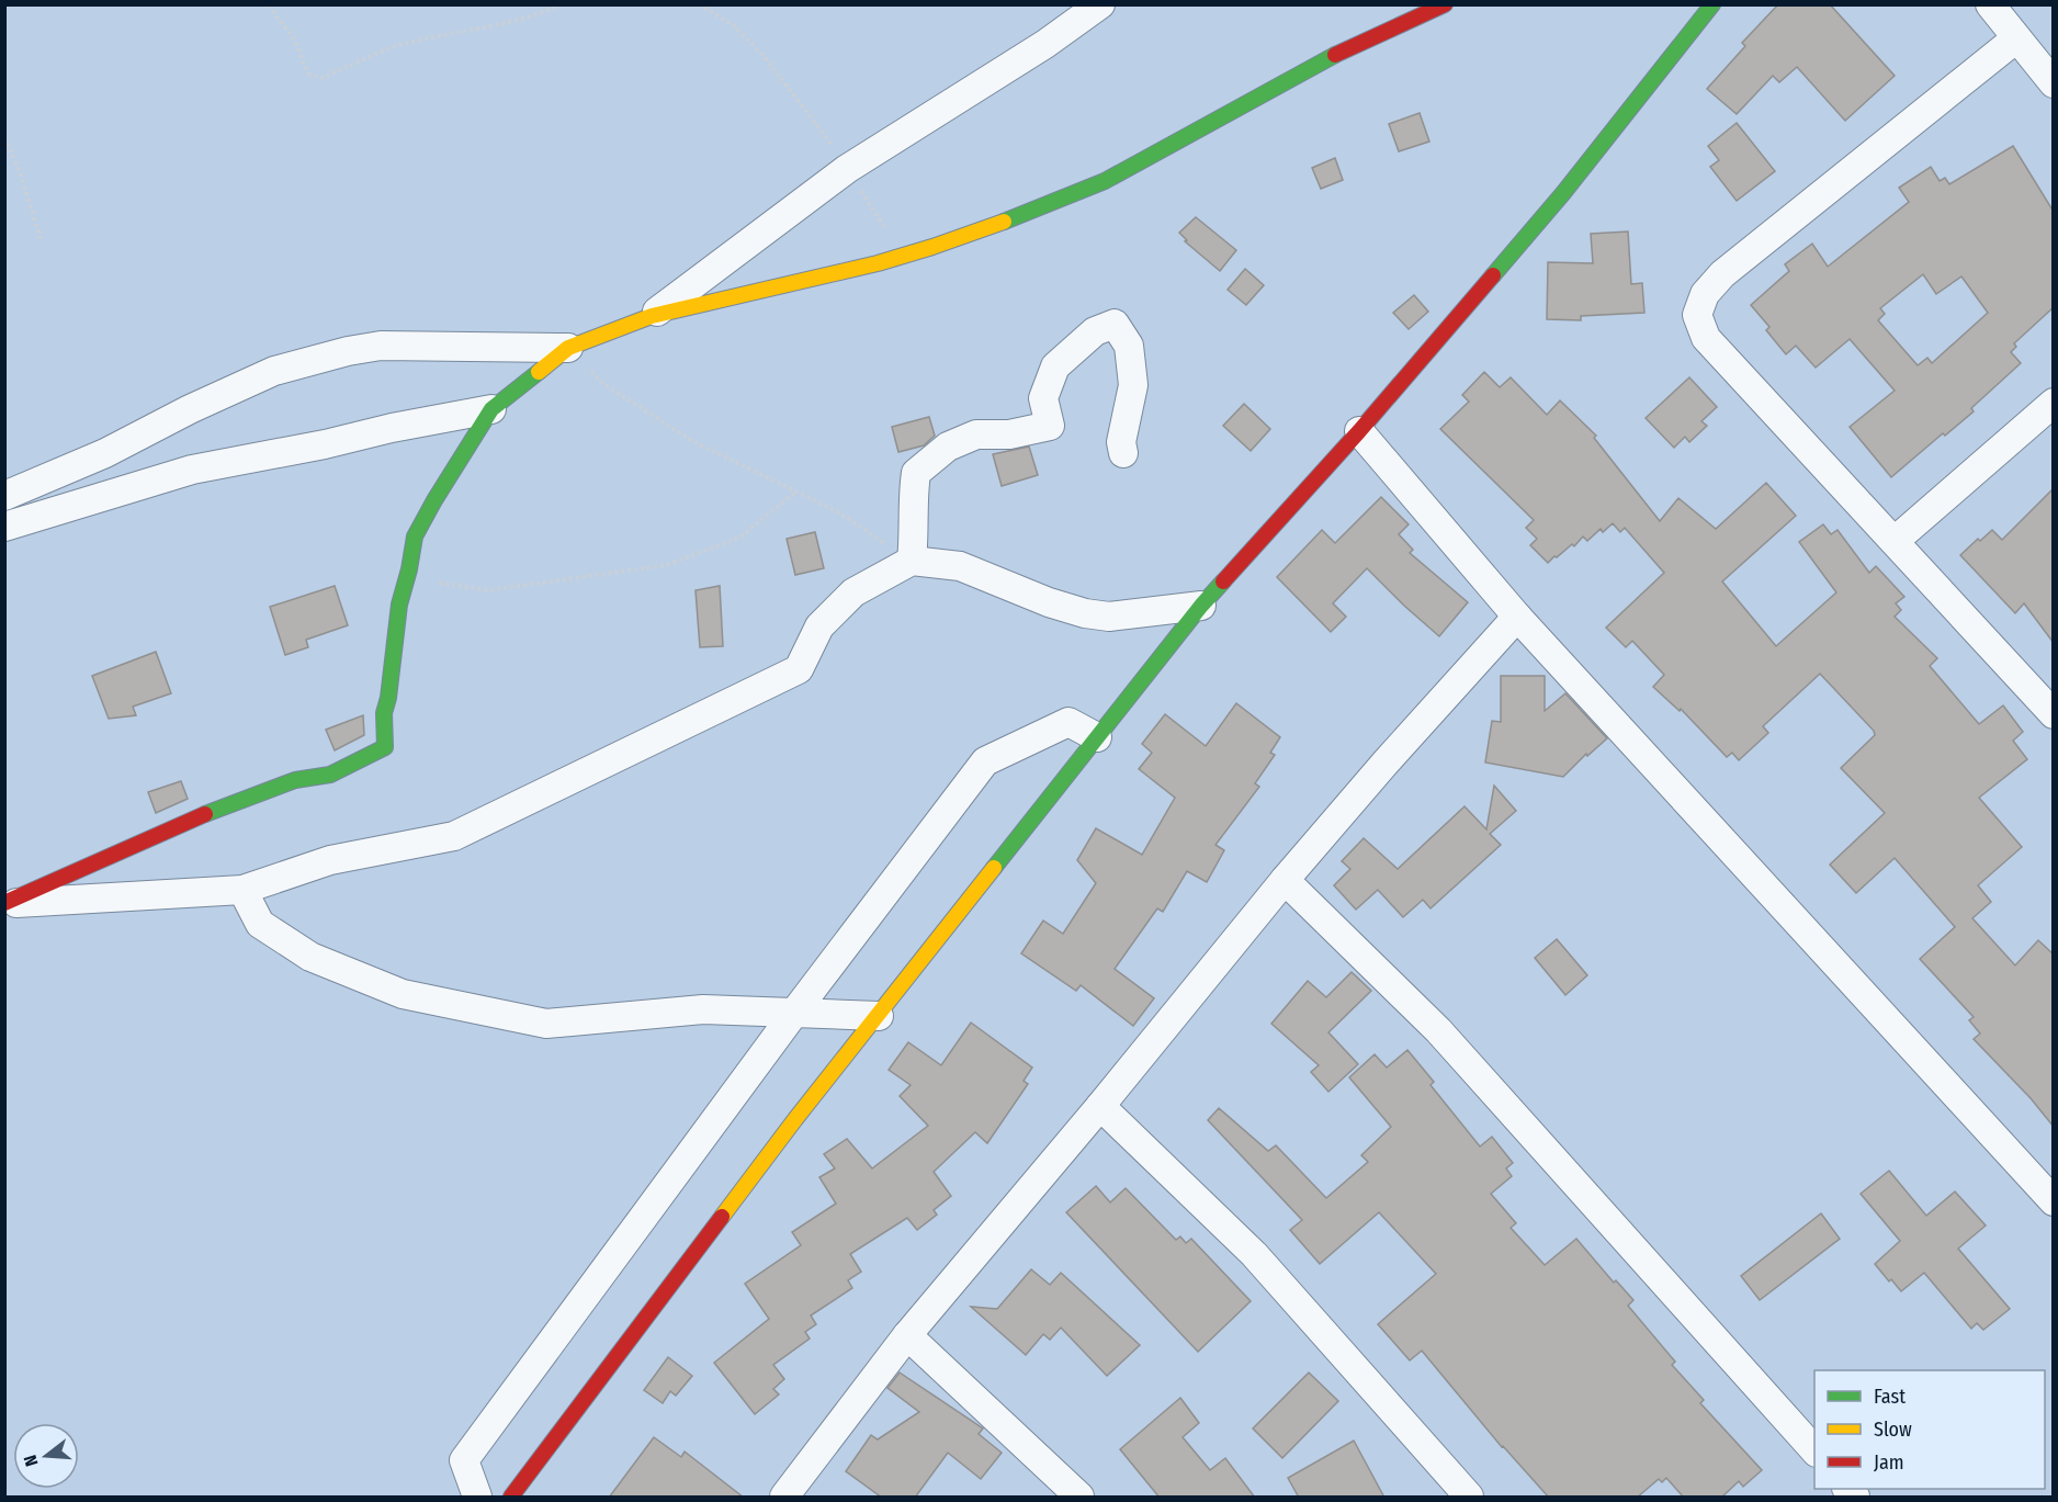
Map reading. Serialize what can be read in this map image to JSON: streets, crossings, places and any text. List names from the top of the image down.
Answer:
{
  "legend": ["Fast", "Slow", "Jam"],
  "north": "left"
}
